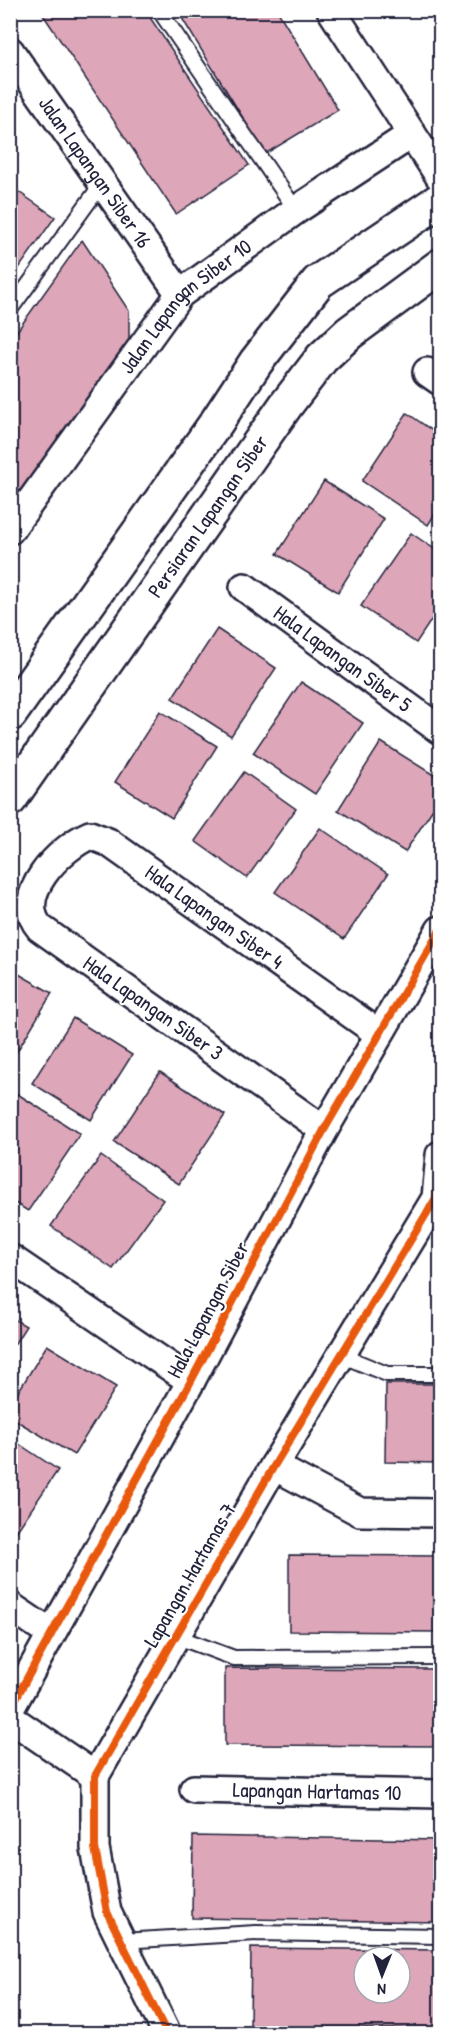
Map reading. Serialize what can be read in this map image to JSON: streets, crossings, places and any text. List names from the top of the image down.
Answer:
{
  "streets": {
    "main road": ["Persiaran Lapangan Siber"],
    "street": [
      "Jalan Lapangan Siber 16",
      "Jalan Lapangan Siber 10",
      "Hala Lapangan Siber 5",
      "Hala Lapangan Siber 4",
      "Hala Lapangan Siber 3",
      "Hala Lapangan Siber",
      "Lapangan Hartamas 7",
      "Lapangan Hartamas 10"
    ]
  },
  "crossings": [
    ["Jalan Lapangan Siber 16", "Jalan Lapangan Siber 10"],
    ["Hala Lapangan Siber 4", "Hala Lapangan Siber 3"],
    ["Hala Lapangan Siber 4", "Hala Lapangan Siber"],
    ["Hala Lapangan Siber 3", "Hala Lapangan Siber"]
  ],
  "north": "bottom"
}
